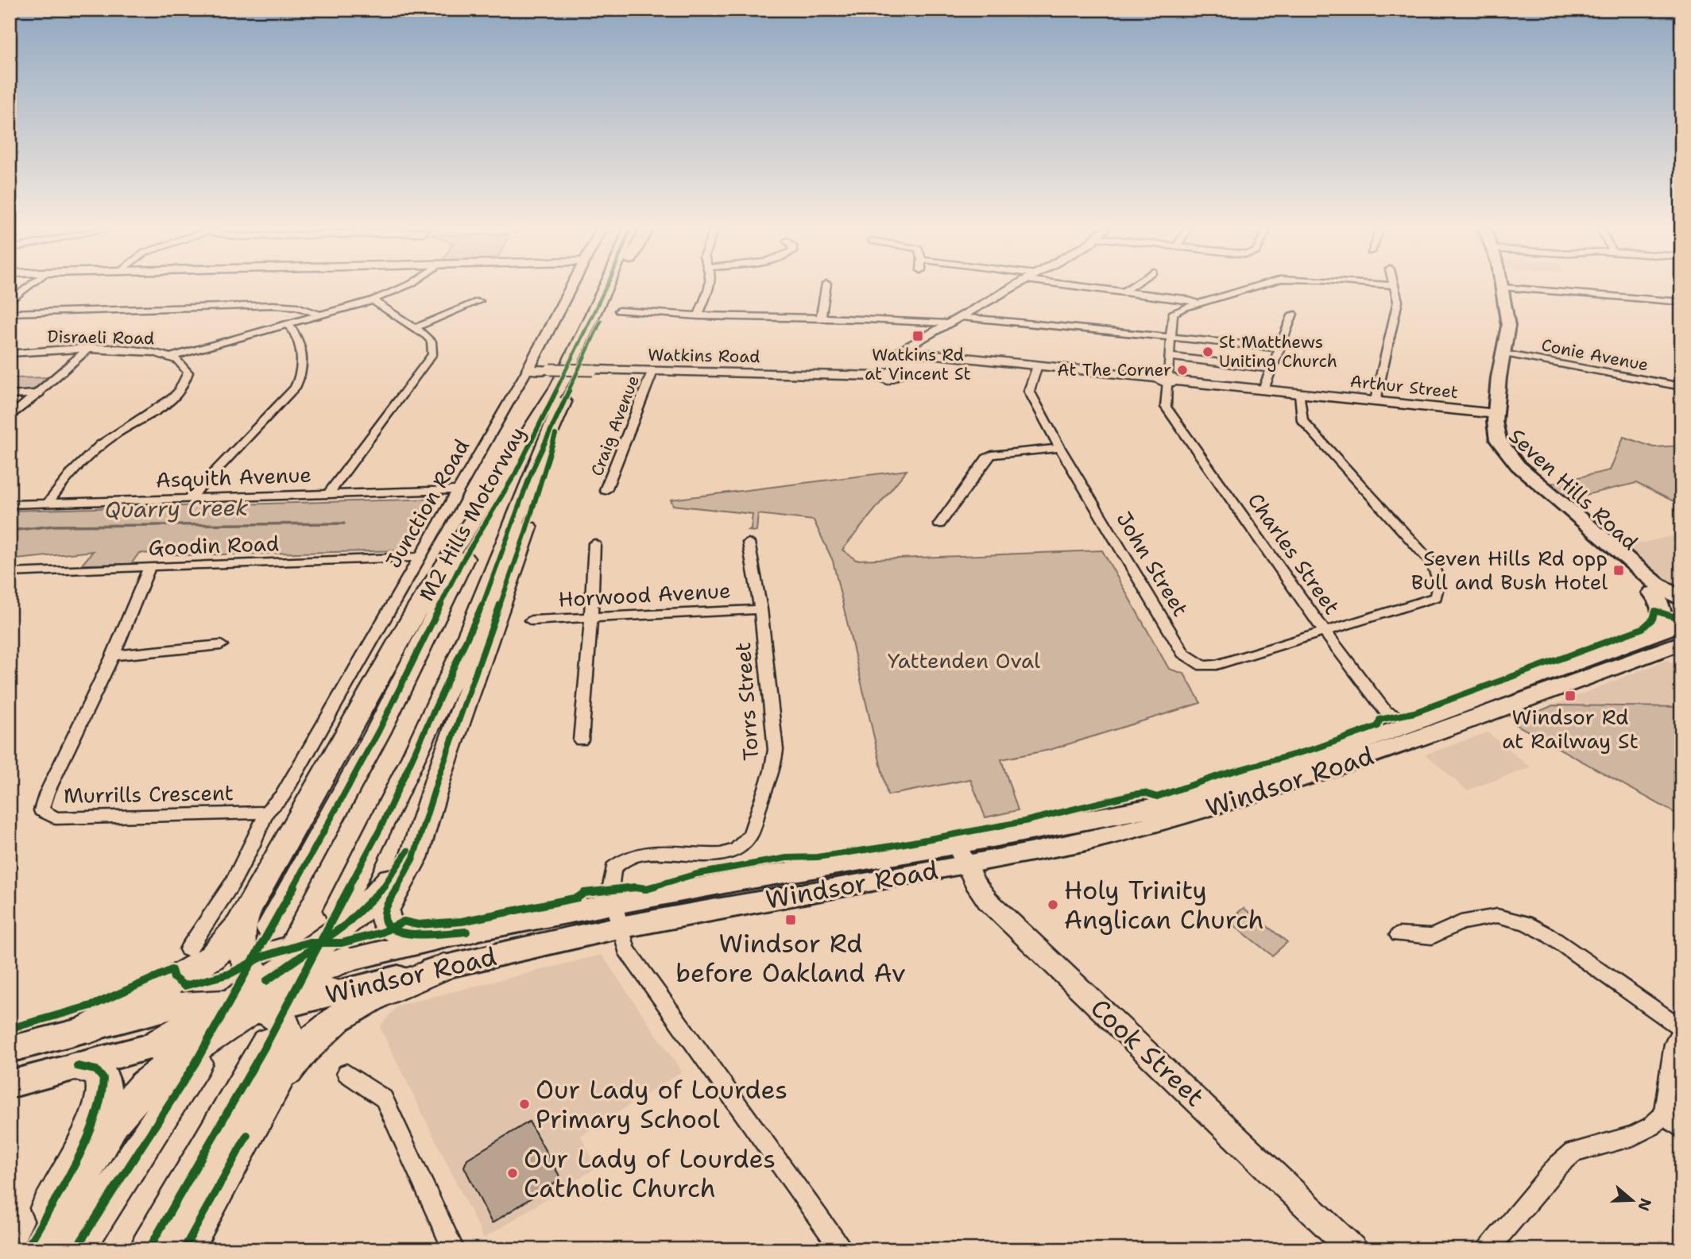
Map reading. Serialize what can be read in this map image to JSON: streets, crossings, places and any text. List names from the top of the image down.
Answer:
{
  "streets": {
    "highway": ["M2 Hills Motorway"],
    "main road": ["Seven Hills Road", "Windsor Road"],
    "street": [
      "Disraeli Road",
      "Conie Avenue",
      "Watkins Road",
      "Arthur Street",
      "Craig Avenue",
      "Asquith Avenue",
      "Junction Road",
      "Goodin Road",
      "Charles Street",
      "John Street",
      "Horwood Avenue",
      "Torrs Street",
      "Murrills Crescent",
      "Cook Street"
    ]
  },
  "crossings": [
    ["Disraeli Road", "Asquith Avenue"],
    ["Conie Avenue", "Seven Hills Road"],
    ["Watkins Road", "Arthur Street"],
    ["Watkins Road", "Craig Avenue"],
    ["Watkins Road", "Junction Road"],
    ["Watkins Road", "M2 Hills Motorway"],
    ["Arthur Street", "Seven Hills Road"],
    ["Arthur Street", "Charles Street"],
    ["Arthur Street", "John Street"],
    ["Asquith Avenue", "Junction Road"],
    ["Junction Road", "Goodin Road"],
    ["Junction Road", "Murrills Crescent"],
    ["Goodin Road", "Murrills Crescent"],
    ["Charles Street", "John Street"],
    ["Charles Street", "Windsor Road"],
    ["Horwood Avenue", "Torrs Street"],
    ["Torrs Street", "Windsor Road"],
    ["Windsor Road", "Cook Street"]
  ],
  "water": ["Quarry Creek"],
  "parks": ["Yattenden Oval"],
  "places": {
    "transit": [
      "Watkins Rd at Vincent St",
      "Seven Hills Rd opp Bull and Bush Hotel",
      "Windsor Rd at Railway St",
      "Windsor Rd before Oakland Av"
    ],
    "other": [
      "St Matthews Uniting Church",
      "At The Corner",
      "Holy Trinity Anglican Church",
      "Our Lady of Lourdes Primary School",
      "Our Lady of Lourdes Catholic Church"
    ]
  },
  "north": "right"
}
